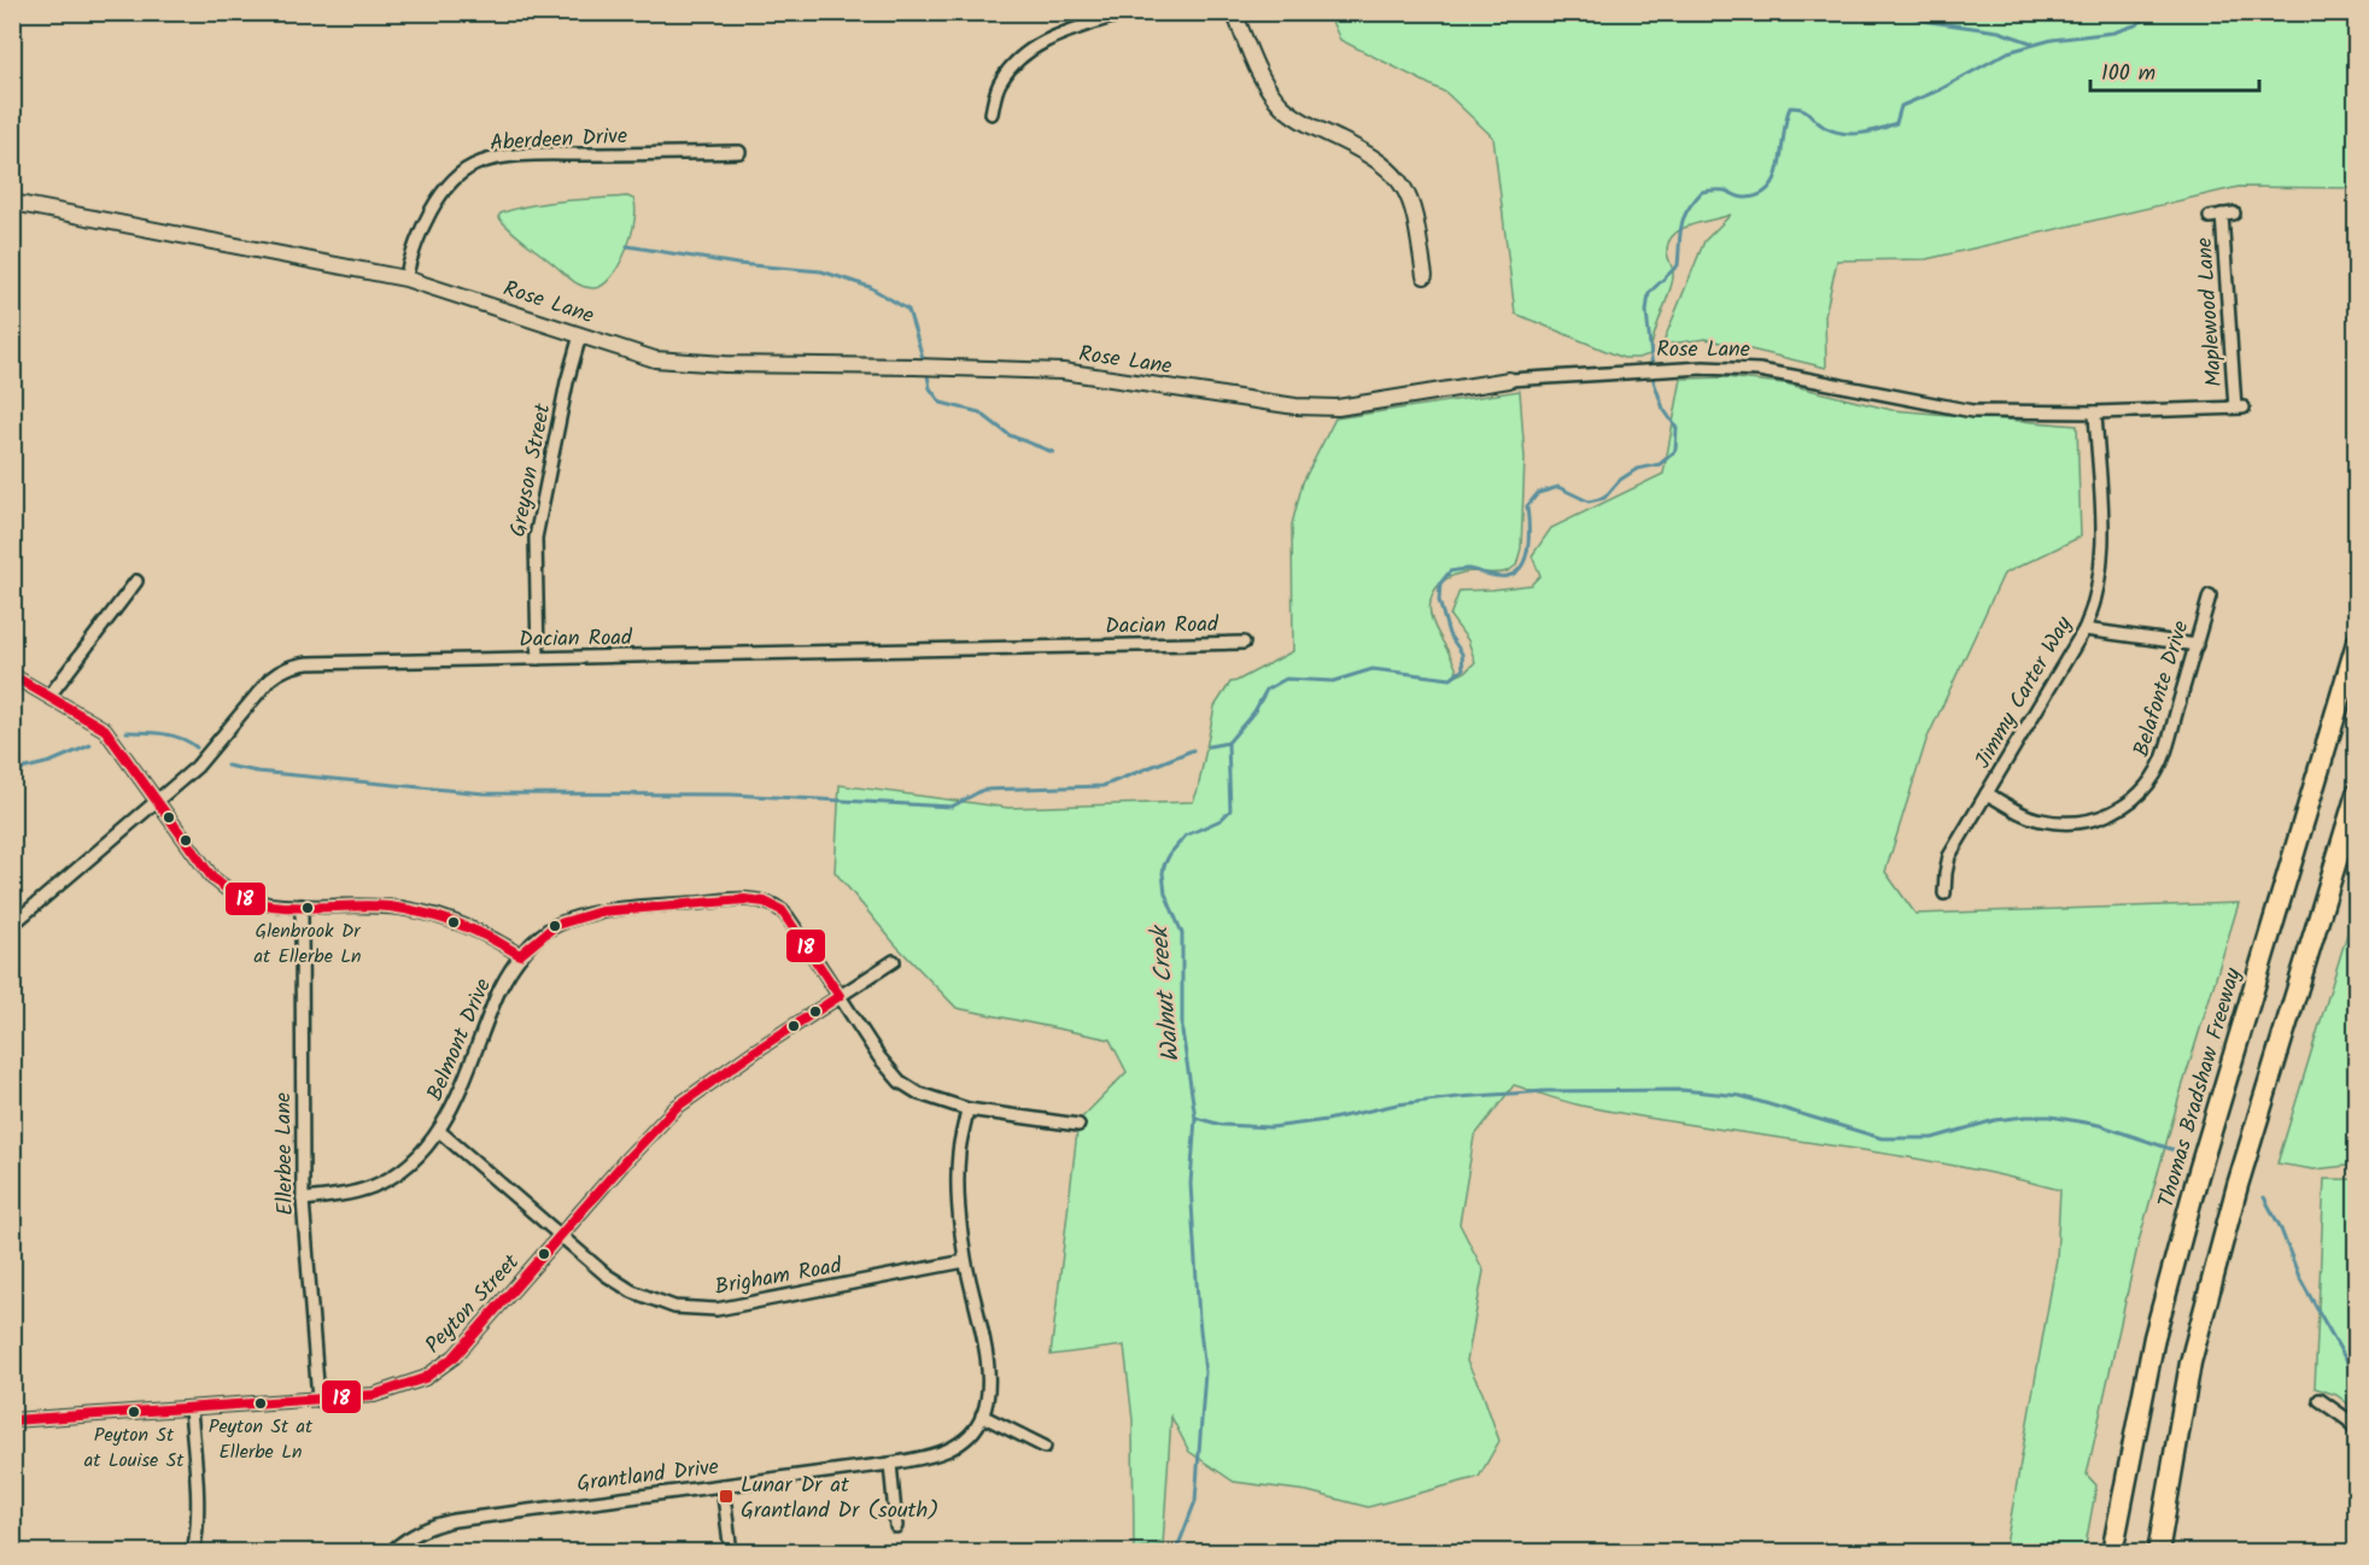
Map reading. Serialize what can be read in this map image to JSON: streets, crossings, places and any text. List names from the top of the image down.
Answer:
{
  "streets": {
    "highway": ["Thomas Bradshaw Freeway"],
    "street": [
      "Aberdeen Drive",
      "Rose Lane",
      "Maplewood Lane",
      "Greyson Street",
      "Dacian Road",
      "Belafonte Drive",
      "Jimmy Carter Way",
      "Belmont Drive",
      "Ellerbee Lane",
      "Brigham Road",
      "Peyton Street",
      "Grantland Drive"
    ]
  },
  "crossings": [
    ["Aberdeen Drive", "Rose Lane"],
    ["Rose Lane", "Maplewood Lane"],
    ["Rose Lane", "Greyson Street"],
    ["Rose Lane", "Jimmy Carter Way"],
    ["Greyson Street", "Dacian Road"],
    ["Belafonte Drive", "Jimmy Carter Way"],
    ["Belmont Drive", "Ellerbee Lane"],
    ["Belmont Drive", "Brigham Road"],
    ["Belmont Drive", "Peyton Street"],
    ["Ellerbee Lane", "Peyton Street"],
    ["Brigham Road", "Peyton Street"]
  ],
  "water": ["Walnut Creek"],
  "places": {
    "other": ["Glenbrook Dr at Ellerbe Ln", "Peyton St at Ellerbe Ln", "Peyton St at Louise St"],
    "transit": ["Lunar Dr at Grantland Dr (south)"]
  },
  "lines": ["transit line 18"],
  "scale_bar": "100 m"
}
